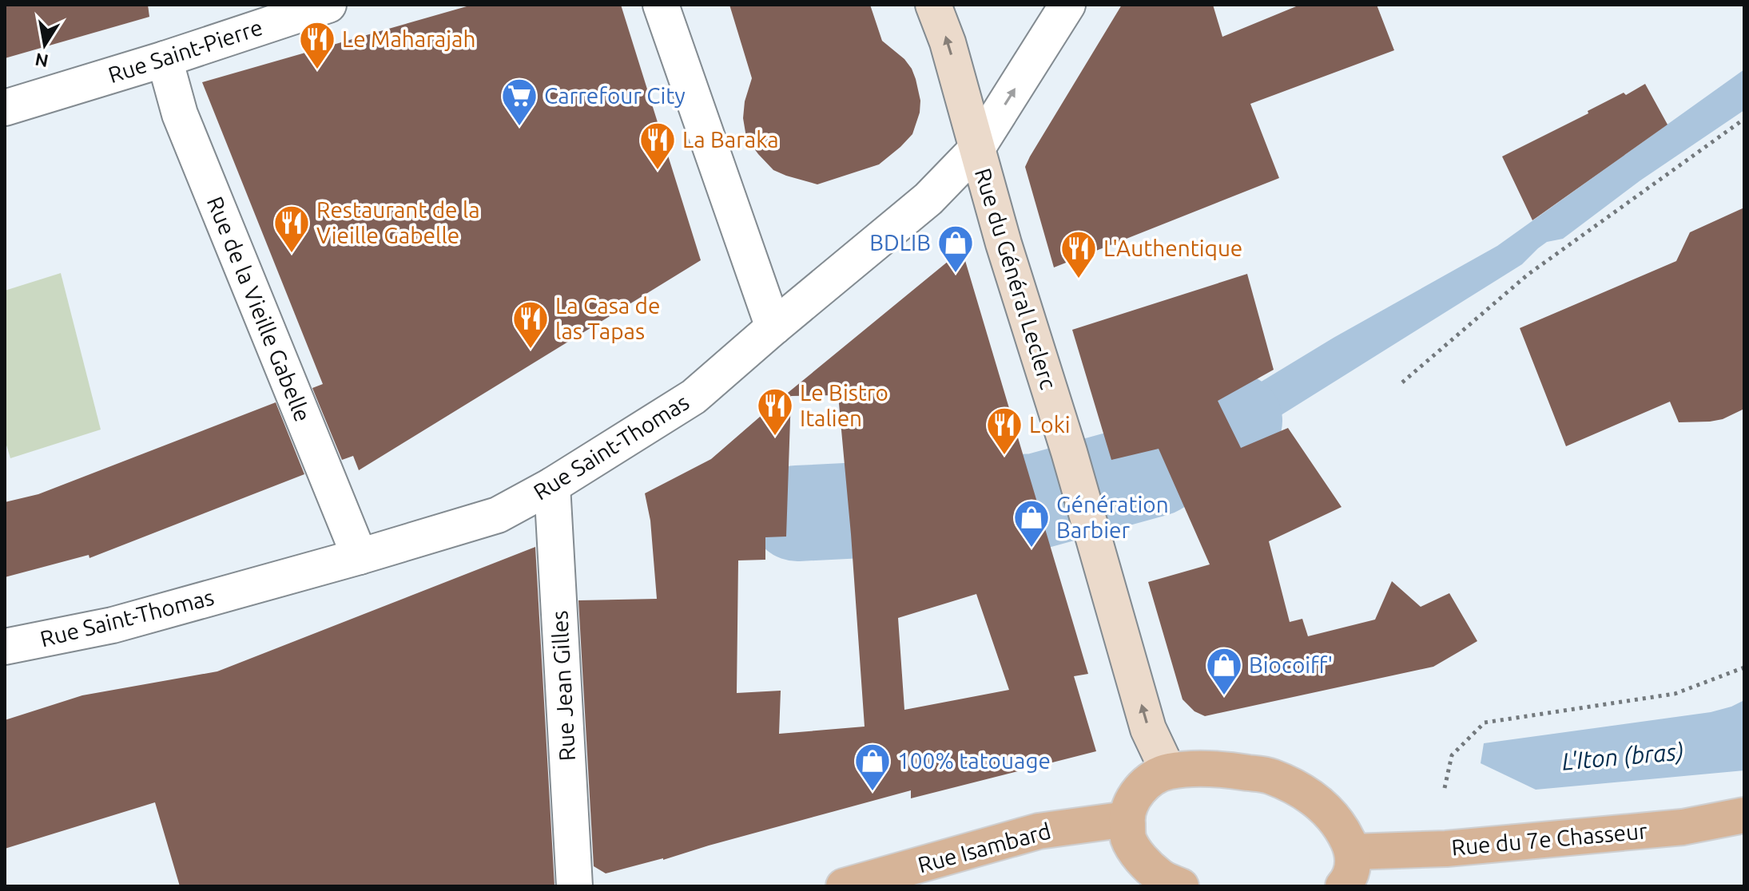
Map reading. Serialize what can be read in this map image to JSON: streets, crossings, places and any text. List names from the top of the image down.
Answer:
{
  "streets": {
    "main road": ["Rue du 7e Chasseur", "Rue Isambard"],
    "street": [
      "Rue Saint-Pierre",
      "Rue du Général Leclerc",
      "Rue de la Vieille Gabelle",
      "Rue Saint-Thomas",
      "Rue Jean Gilles"
    ]
  },
  "crossings": [
    ["Rue Saint-Pierre", "Rue de la Vieille Gabelle"],
    ["Rue du Général Leclerc", "Rue Saint-Thomas"],
    ["Rue de la Vieille Gabelle", "Rue Saint-Thomas"],
    ["Rue Saint-Thomas", "Rue Jean Gilles"]
  ],
  "one_way": ["Rue du Général Leclerc"],
  "water": ["L'Iton (bras)"],
  "places": {
    "restaurant": [
      "Le Maharajah",
      "La Baraka",
      "Restaurant de la Vieille Gabelle",
      "L'Authentique",
      "La Casa de las Tapas",
      "Le Bistro Italien",
      "Loki"
    ],
    "supermarket": ["Carrefour City"],
    "shop": [
      "BDLIB",
      "Génération Barbier",
      "Biocoiff'",
      "100% tatouage"
    ]
  },
  "north": "bottom"
}
